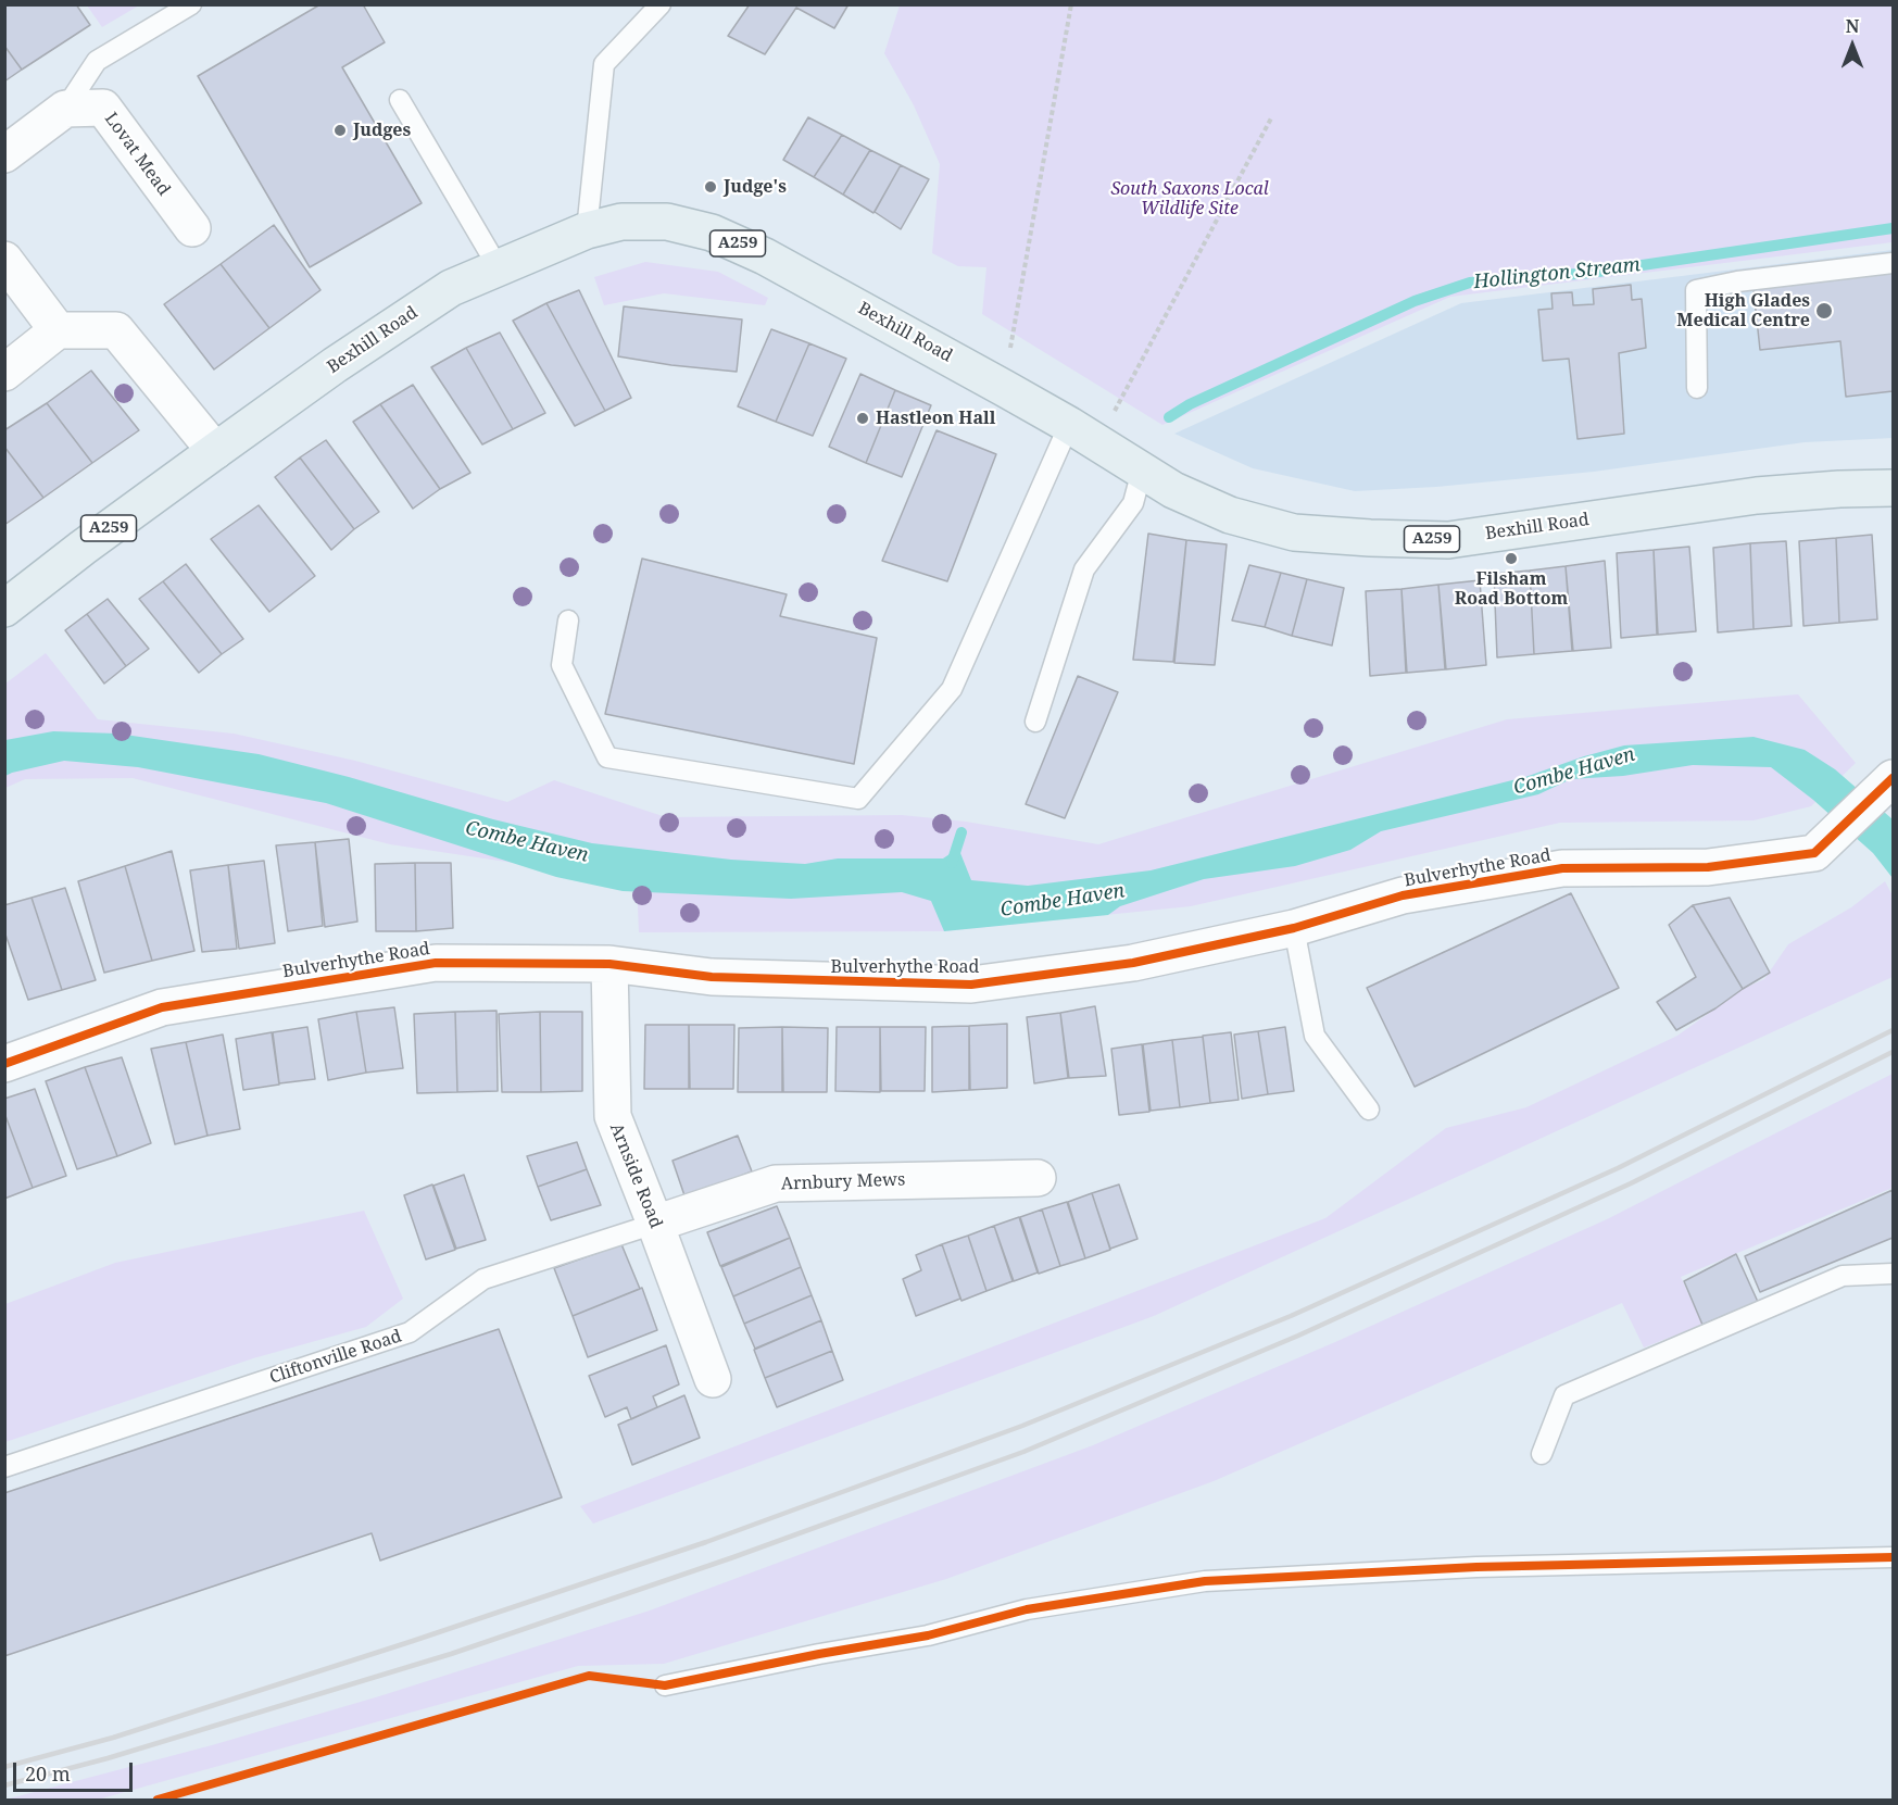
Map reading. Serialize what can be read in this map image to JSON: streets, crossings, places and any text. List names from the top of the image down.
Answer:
{
  "streets": {
    "highway": ["A259", "Bexhill Road"],
    "street": [
      "Lovat Mead",
      "Bulverhythe Road",
      "Arnside Road",
      "Arnbury Mews"
    ],
    "lane": ["Cliftonville Road"]
  },
  "crossings": [
    ["Bulverhythe Road", "Arnside Road"],
    ["Arnside Road", "Arnbury Mews"],
    ["Arnside Road", "Cliftonville Road"],
    ["Arnbury Mews", "Cliftonville Road"]
  ],
  "water": ["Hollington Stream", "Combe Haven"],
  "parks": ["South Saxons Local Wildlife Site"],
  "places": [
    "Judges",
    "Judge's",
    "High Glades Medical Centre",
    "Hastleon Hall",
    "Filsham Road Bottom"
  ],
  "scale_bar": "20 m",
  "north": "top"
}
